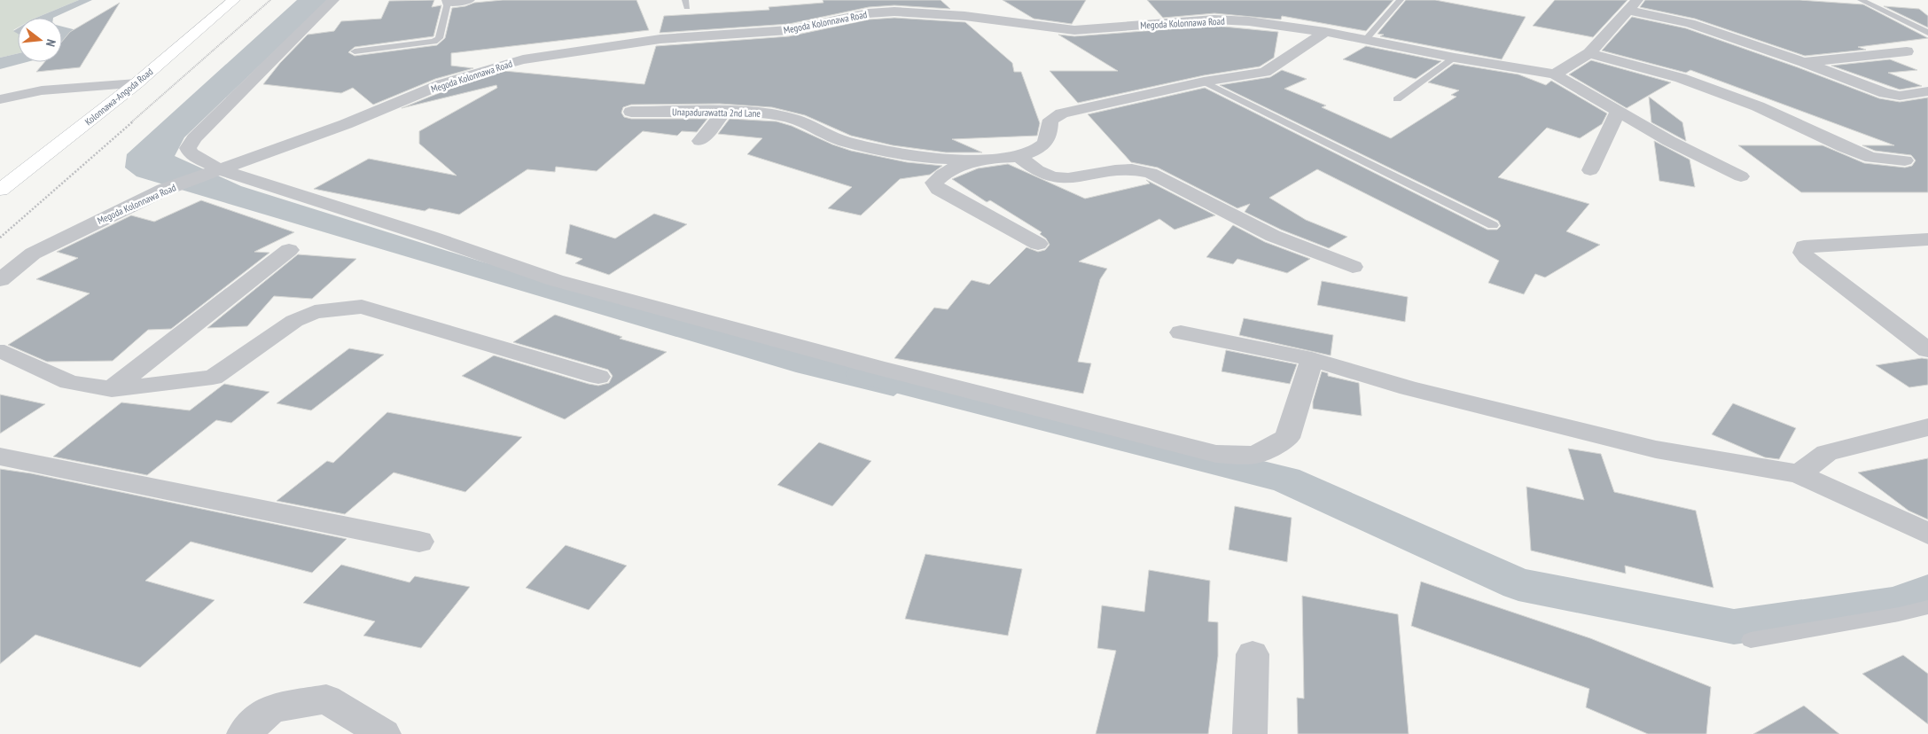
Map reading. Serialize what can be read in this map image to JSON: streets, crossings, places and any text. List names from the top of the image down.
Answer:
{
  "streets": {
    "main road": ["Kolonnawa-Angoda Road"],
    "street": ["Megoda Kolonnawa Road", "Unapadurawatta 2nd Lane"]
  },
  "north": "right"
}
